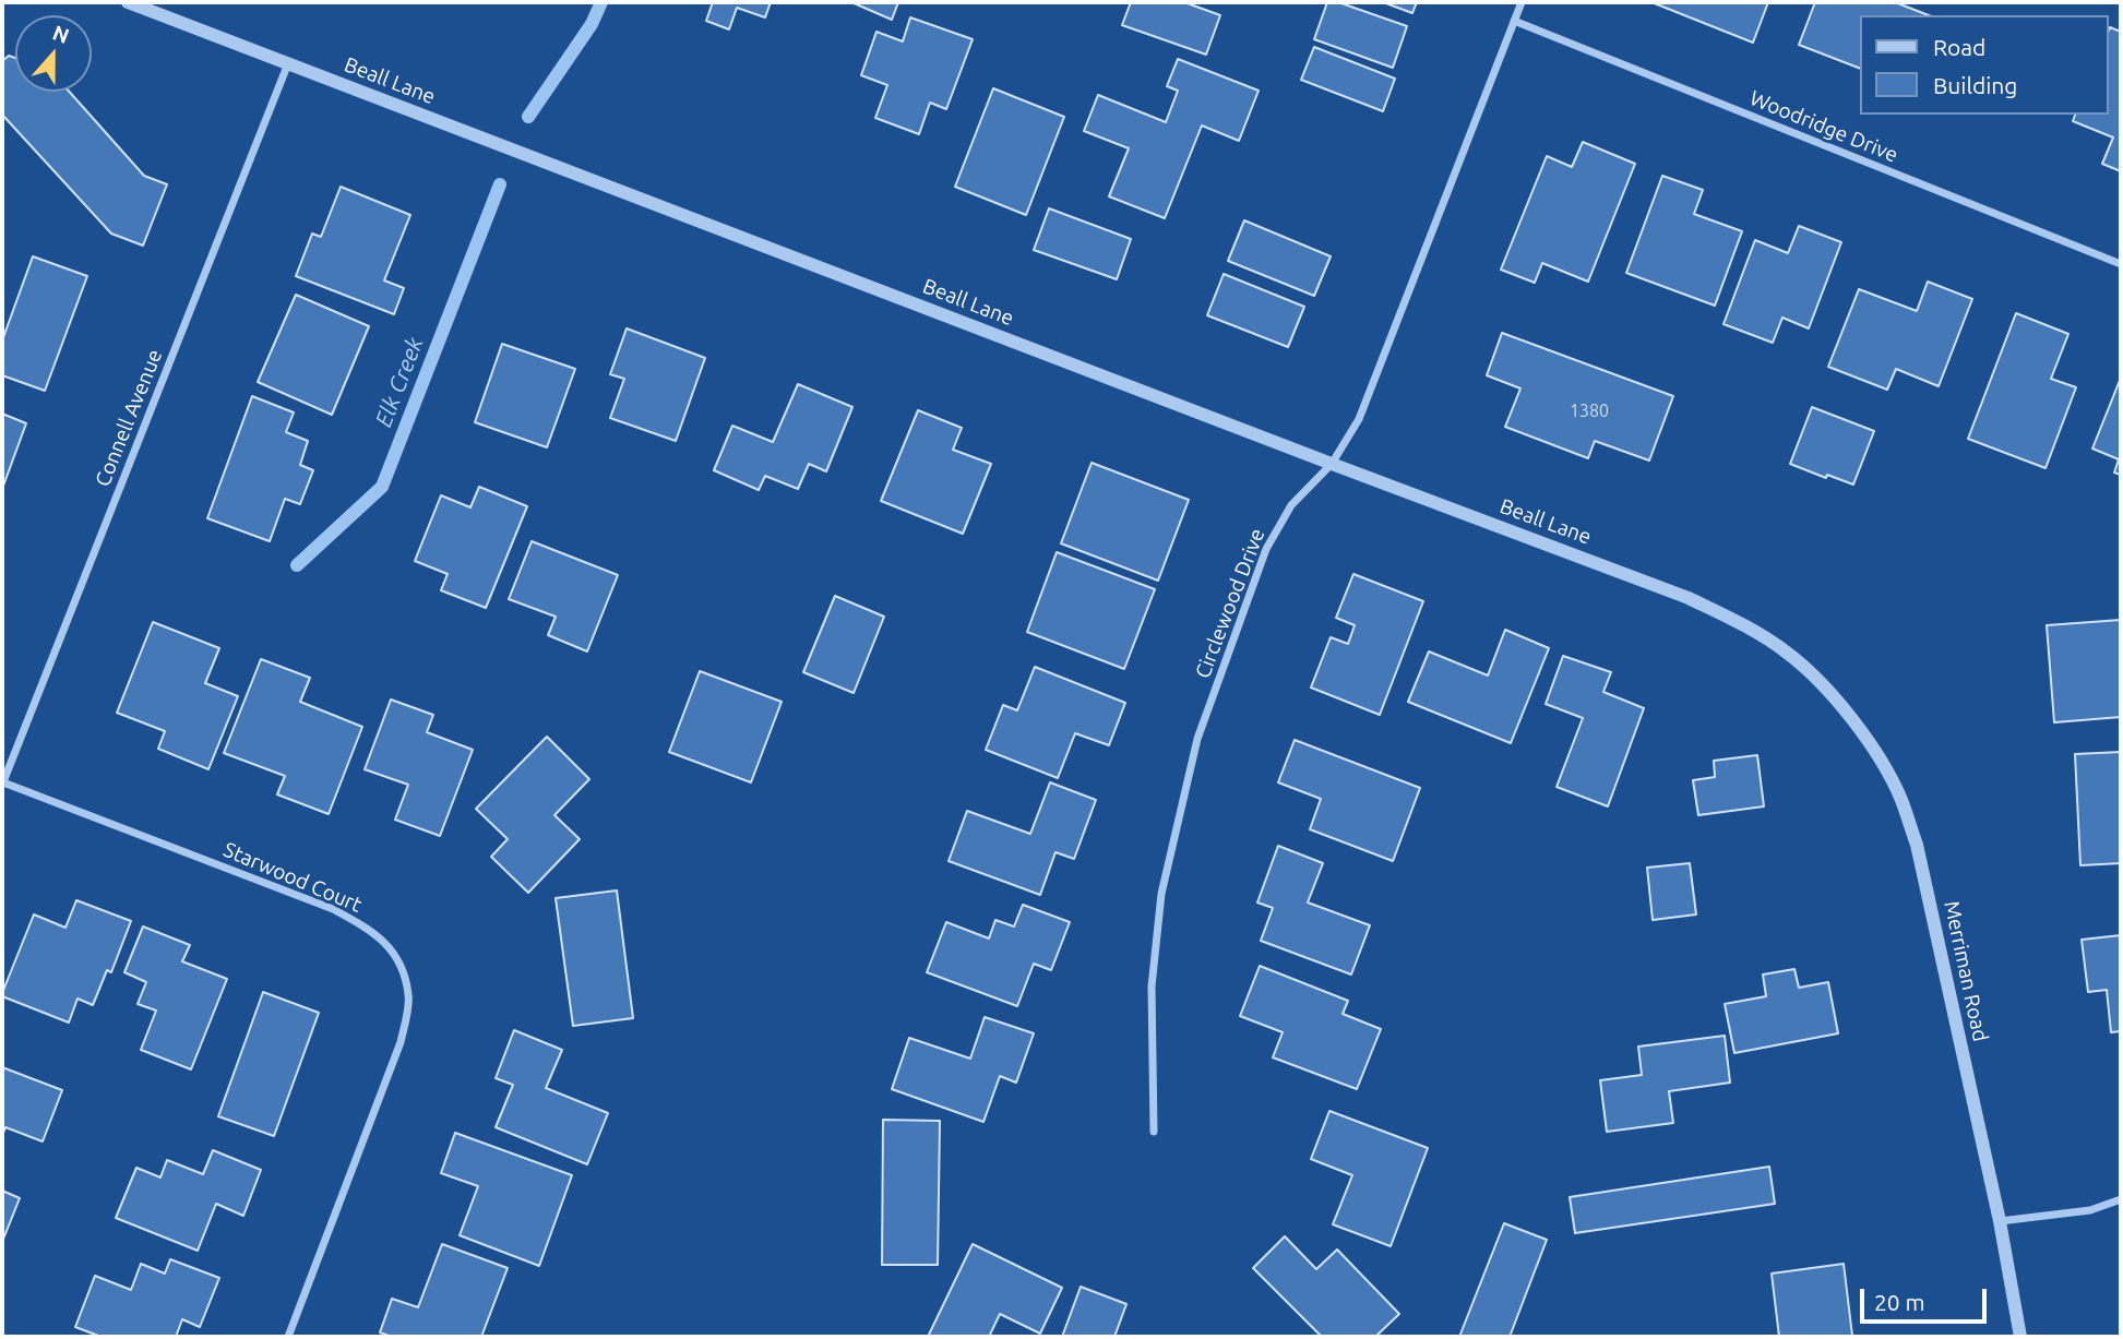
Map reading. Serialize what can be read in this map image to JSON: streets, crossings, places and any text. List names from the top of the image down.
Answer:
{
  "streets": {
    "street": [
      "Beall Lane",
      "Woodridge Drive",
      "Connell Avenue",
      "Circlewood Drive",
      "Starwood Court",
      "Merriman Road"
    ]
  },
  "crossings": [
    ["Beall Lane", "Connell Avenue"],
    ["Beall Lane", "Circlewood Drive"],
    ["Beall Lane", "Merriman Road"],
    ["Woodridge Drive", "Circlewood Drive"],
    ["Connell Avenue", "Starwood Court"]
  ],
  "water": ["Elk Creek"],
  "house_numbers": ["1380"],
  "legend": ["Road", "Building"],
  "scale_bar": "20 m",
  "north": "top"
}
